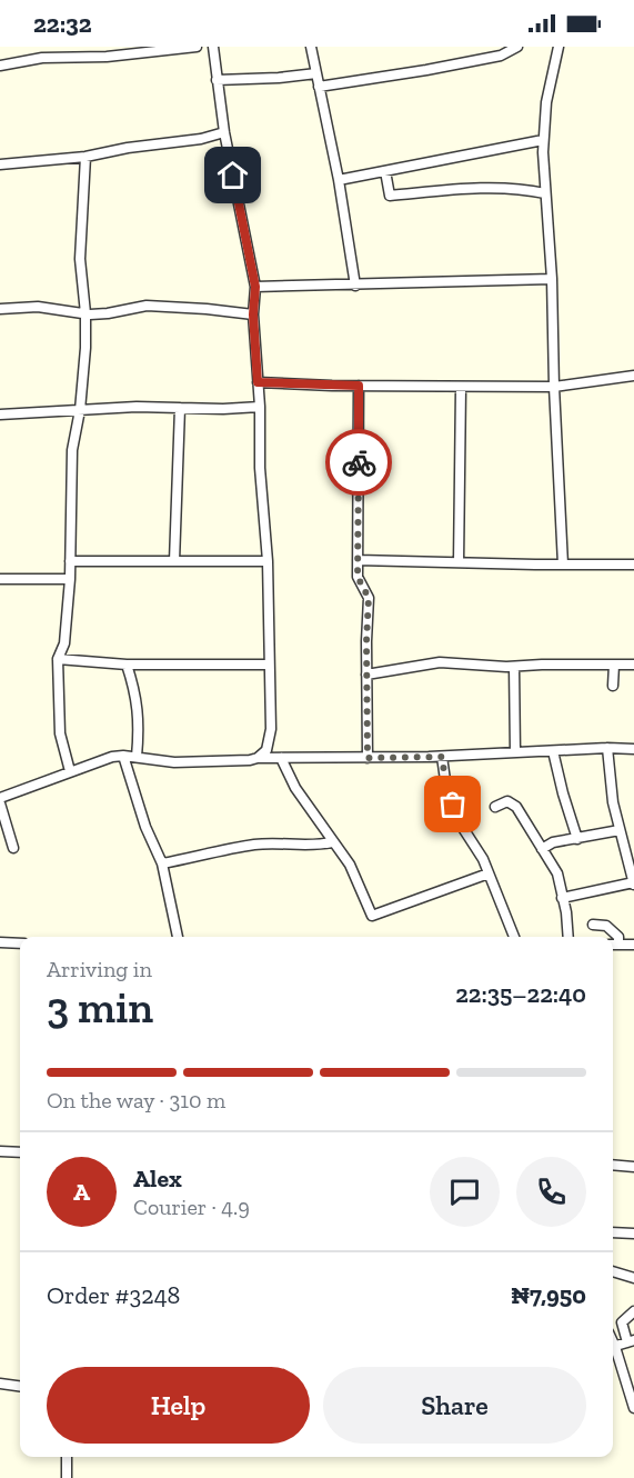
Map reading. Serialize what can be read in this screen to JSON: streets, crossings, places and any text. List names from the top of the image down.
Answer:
{
  "page": {
    "status": "22:32",
    "heading": ["3 min", "Arriving in", "22:35–22:40"],
    "panel": [
      "Alex",
      "Courier · 4.9",
      "Order #3248",
      "₦7,950"
    ],
    "bar": "On the way · 310 m",
    "round": "A",
    "buttons": ["Help", "Share"]
  }
}
